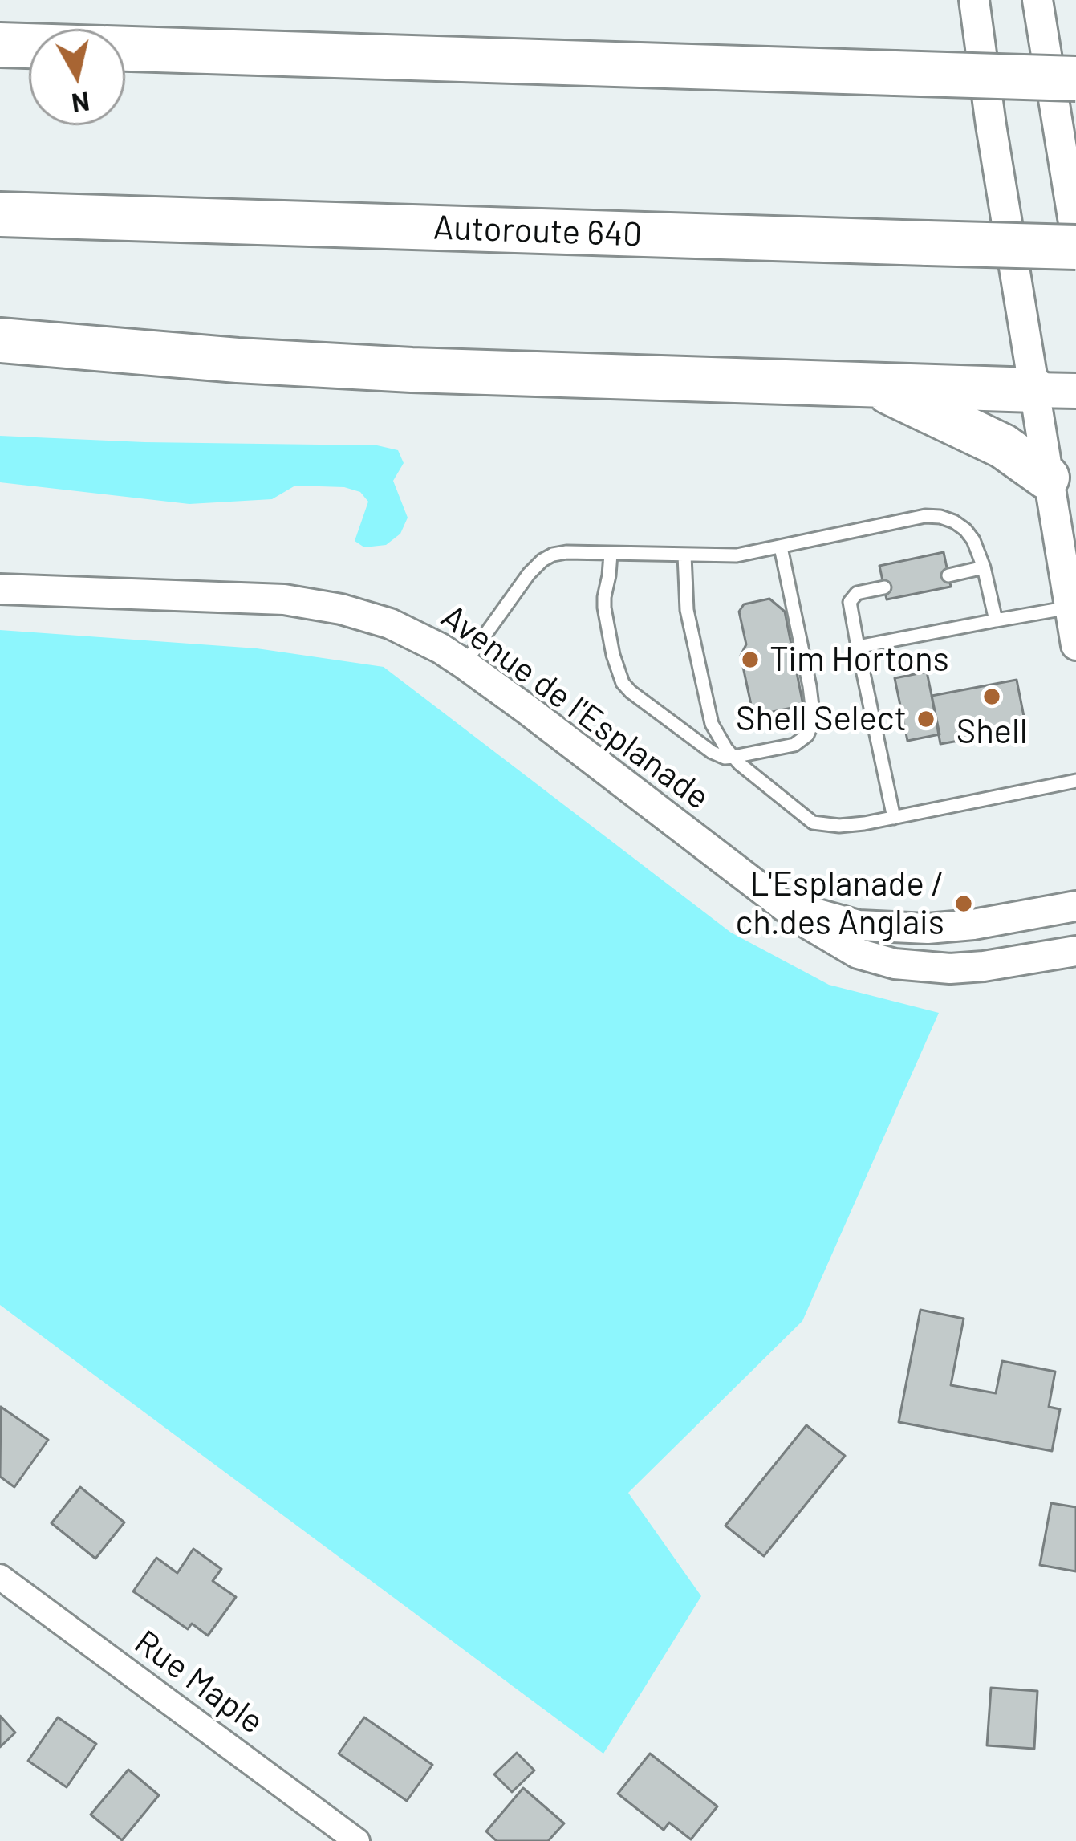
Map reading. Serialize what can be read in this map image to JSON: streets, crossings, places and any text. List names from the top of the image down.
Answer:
{
  "streets": {
    "highway": ["Autoroute 640"],
    "street": ["Avenue de l'Esplanade", "Rue Maple"]
  },
  "places": [
    "Tim Hortons",
    "Shell",
    "Shell Select",
    "L'Esplanade / ch.des Anglais"
  ],
  "north": "bottom"
}
